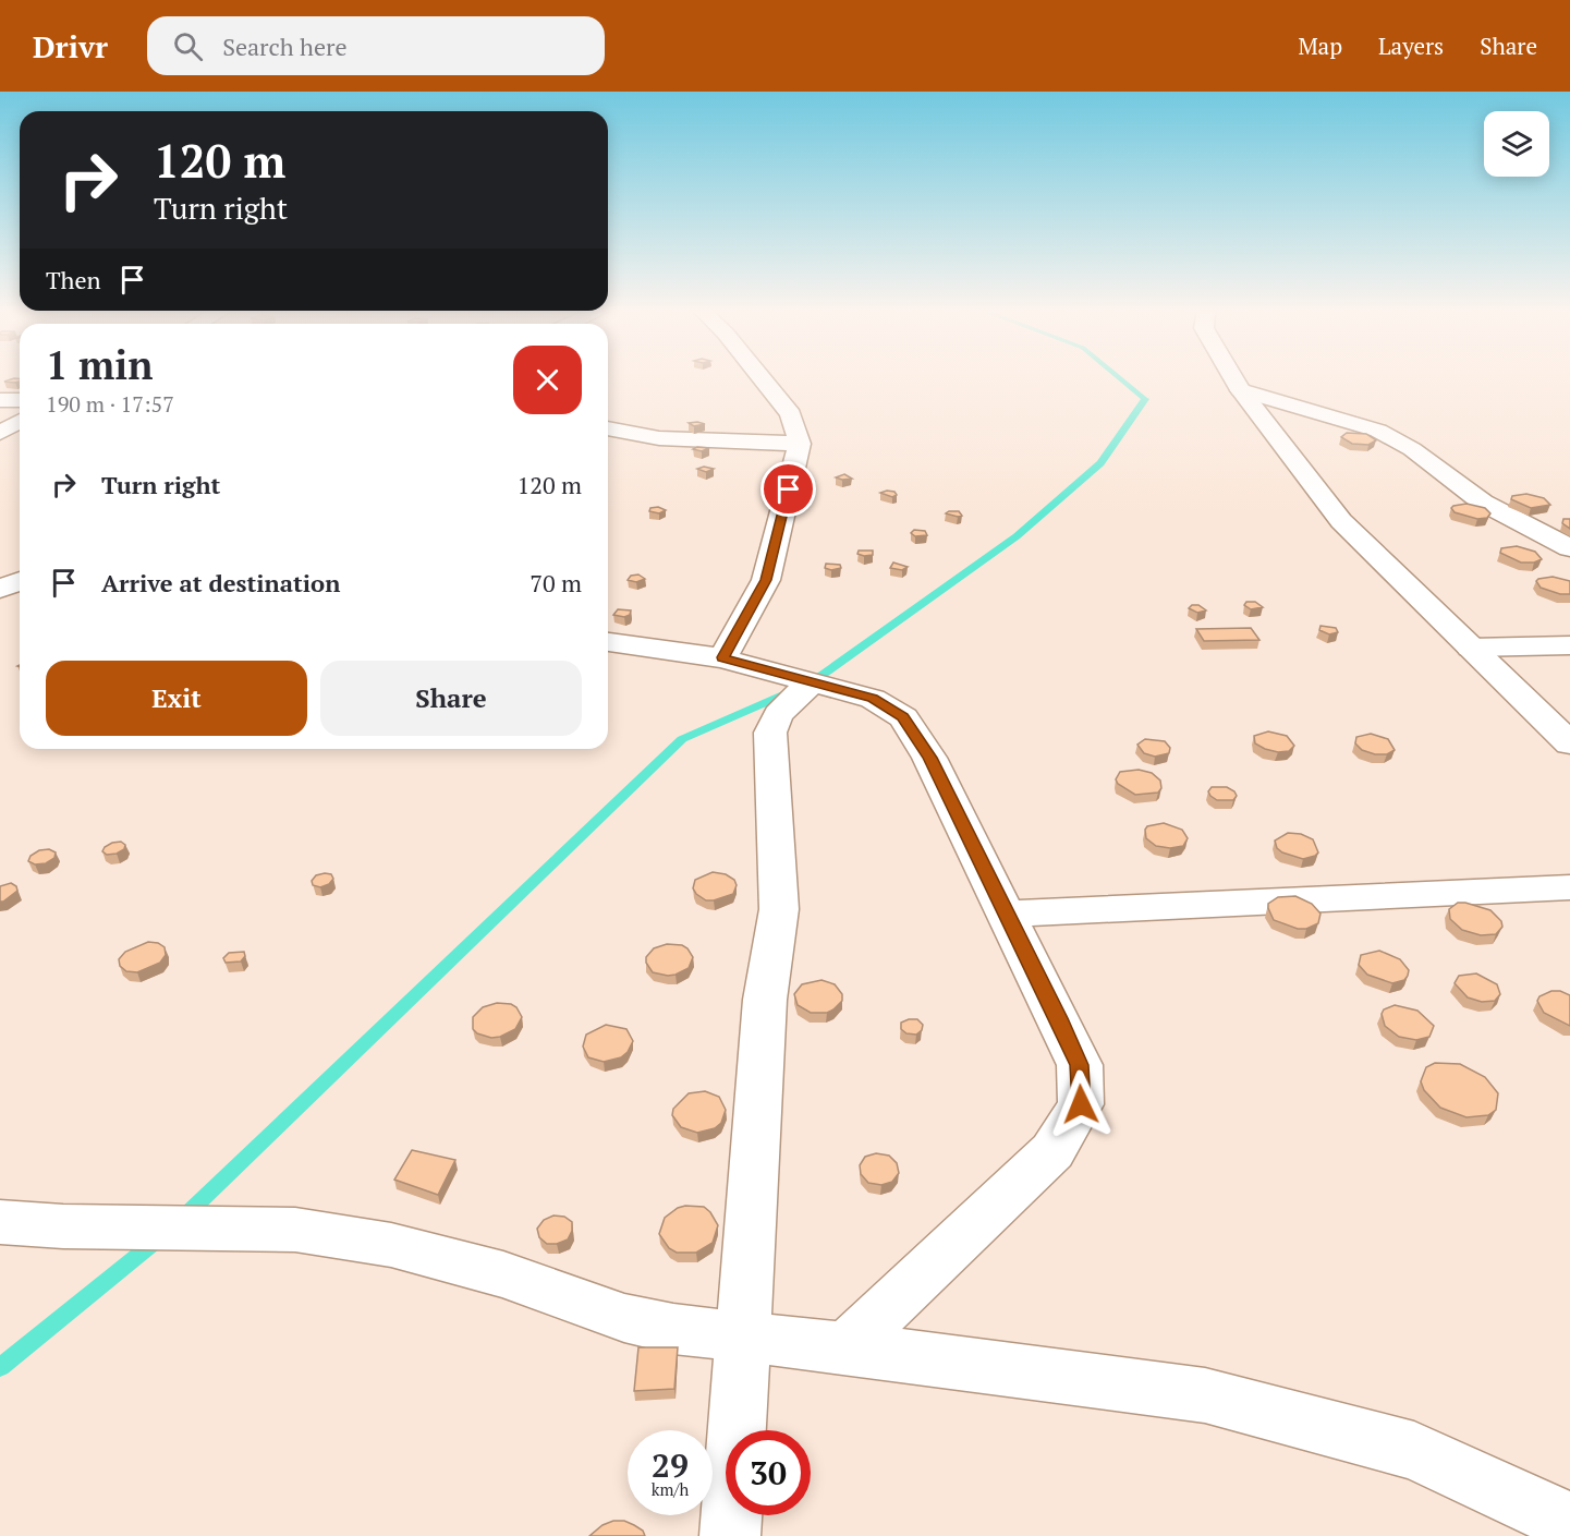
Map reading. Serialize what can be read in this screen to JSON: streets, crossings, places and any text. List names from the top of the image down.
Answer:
{
  "page": {
    "header": "Drivr",
    "search": "Search here",
    "nav": ["Map", "Layers", "Share"],
    "turn": ["120 m", "Turn right"],
    "then": "Then",
    "heading": ["1 min", "190 m · 17:57"],
    "list": [
      {
        "name": "Turn right",
        "value": "120 m"
      },
      {
        "name": "Arrive at destination",
        "value": "70 m"
      }
    ],
    "buttons": ["Exit", "Share"],
    "speed": "29 km/h",
    "limit": "30"
  }
}
